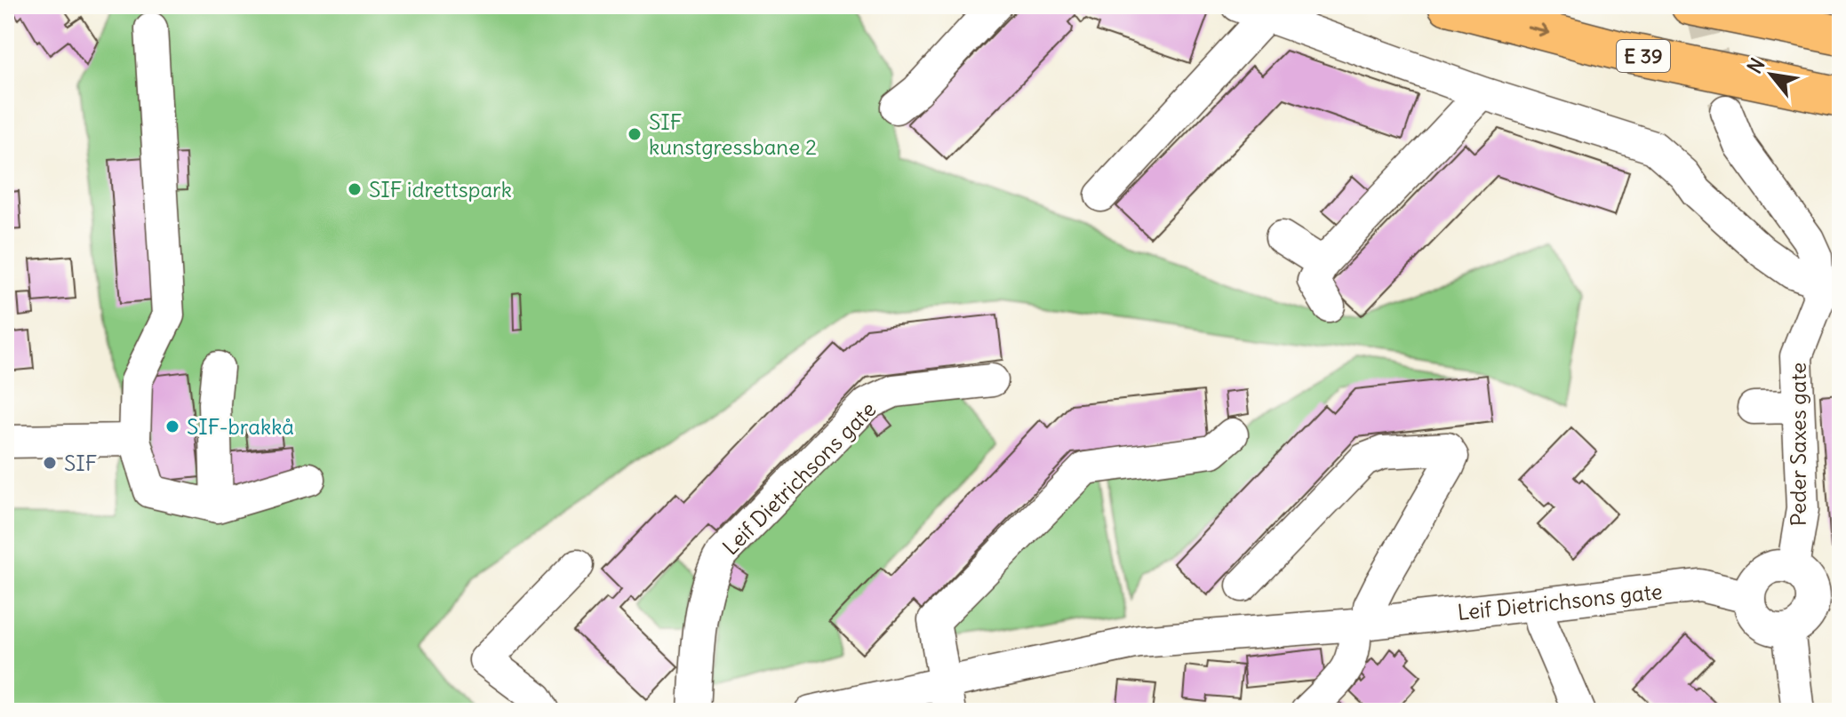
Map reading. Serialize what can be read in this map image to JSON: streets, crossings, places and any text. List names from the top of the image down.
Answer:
{
  "streets": {
    "highway": ["E 39"],
    "street": ["Peder Saxes gate", "Leif Dietrichsons gate"]
  },
  "crossings": [
    ["Peder Saxes gate", "Leif Dietrichsons gate"]
  ],
  "places": [
    "SIF kunstgressbane 2",
    "SIF idrettspark",
    "SIF-brakkå",
    "SIF"
  ],
  "north": "top left"
}
